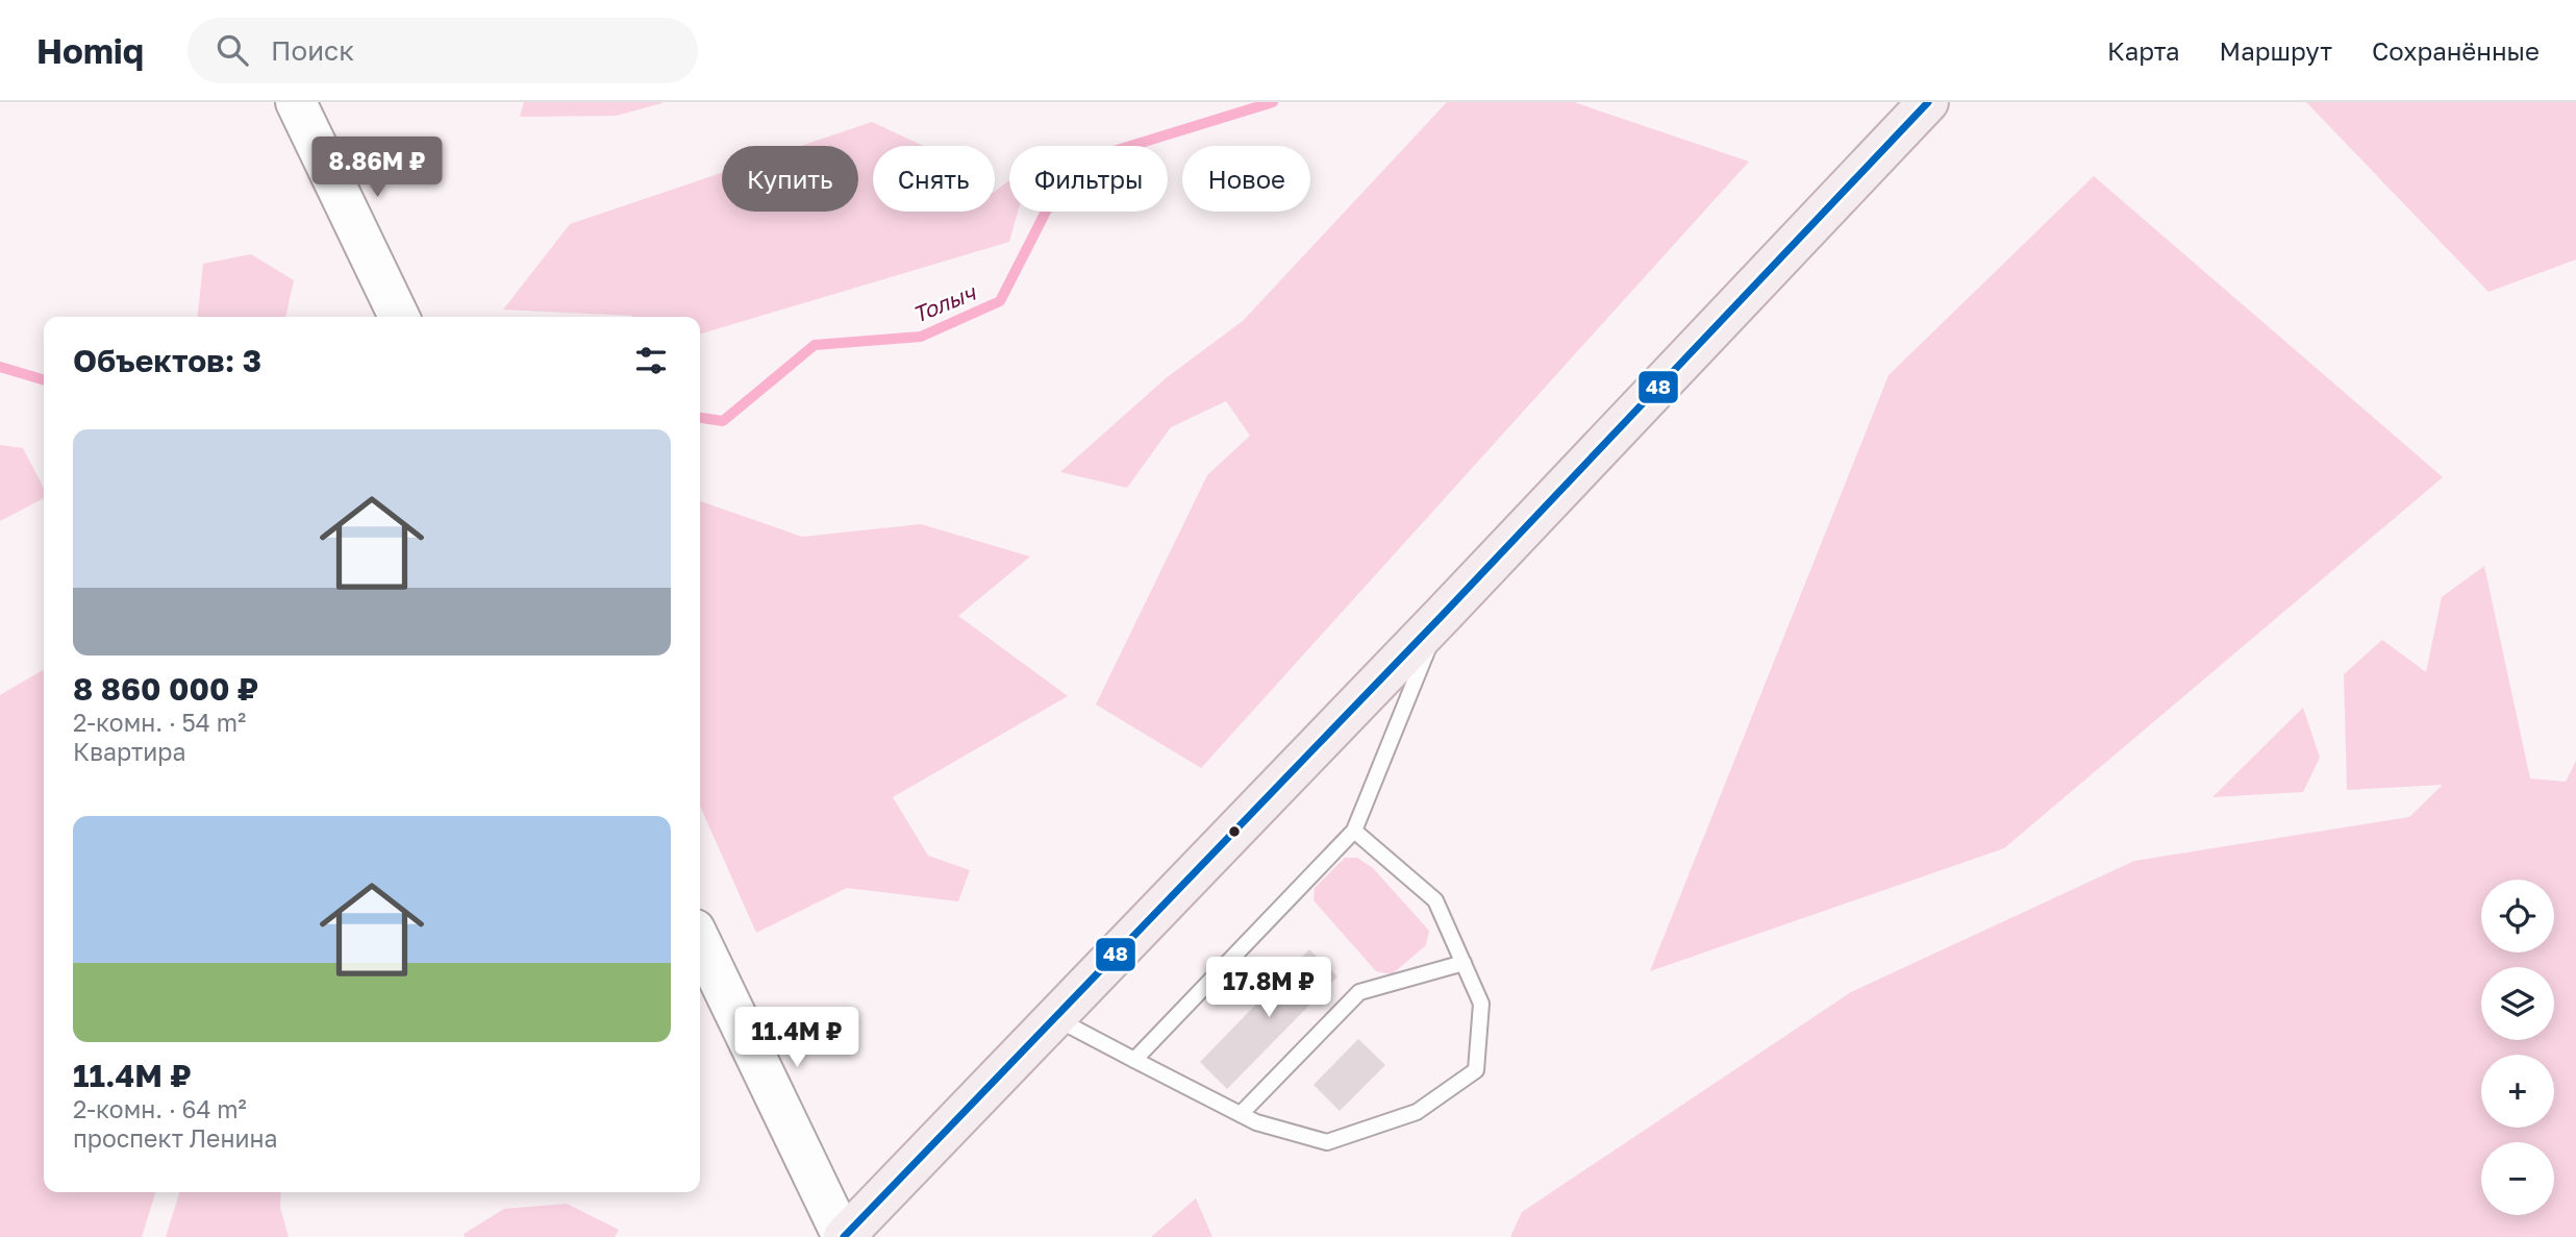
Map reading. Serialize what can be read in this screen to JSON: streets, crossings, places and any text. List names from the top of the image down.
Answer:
{
  "water": ["Толыч"],
  "lines": ["transit line 48"],
  "page": {
    "header": "Homiq",
    "search": "Поиск",
    "nav": ["Карта", "Маршрут", "Сохранённые"],
    "price": ["8.86M ₽", "17.8M ₽", "11.4M ₽"],
    "chip": [
      "Купить",
      "Снять",
      "Фильтры",
      "Новое"
    ],
    "heading": "Объектов: 3",
    "list": [
      {
        "name": "8 860 000 ₽",
        "note": "2-комн. · 54 m² · Квартира"
      },
      {
        "name": "11.4M ₽",
        "note": "2-комн. · 64 m² · проспект Ленина"
      }
    ],
    "map_buttons": ["+", "−"]
  }
}
